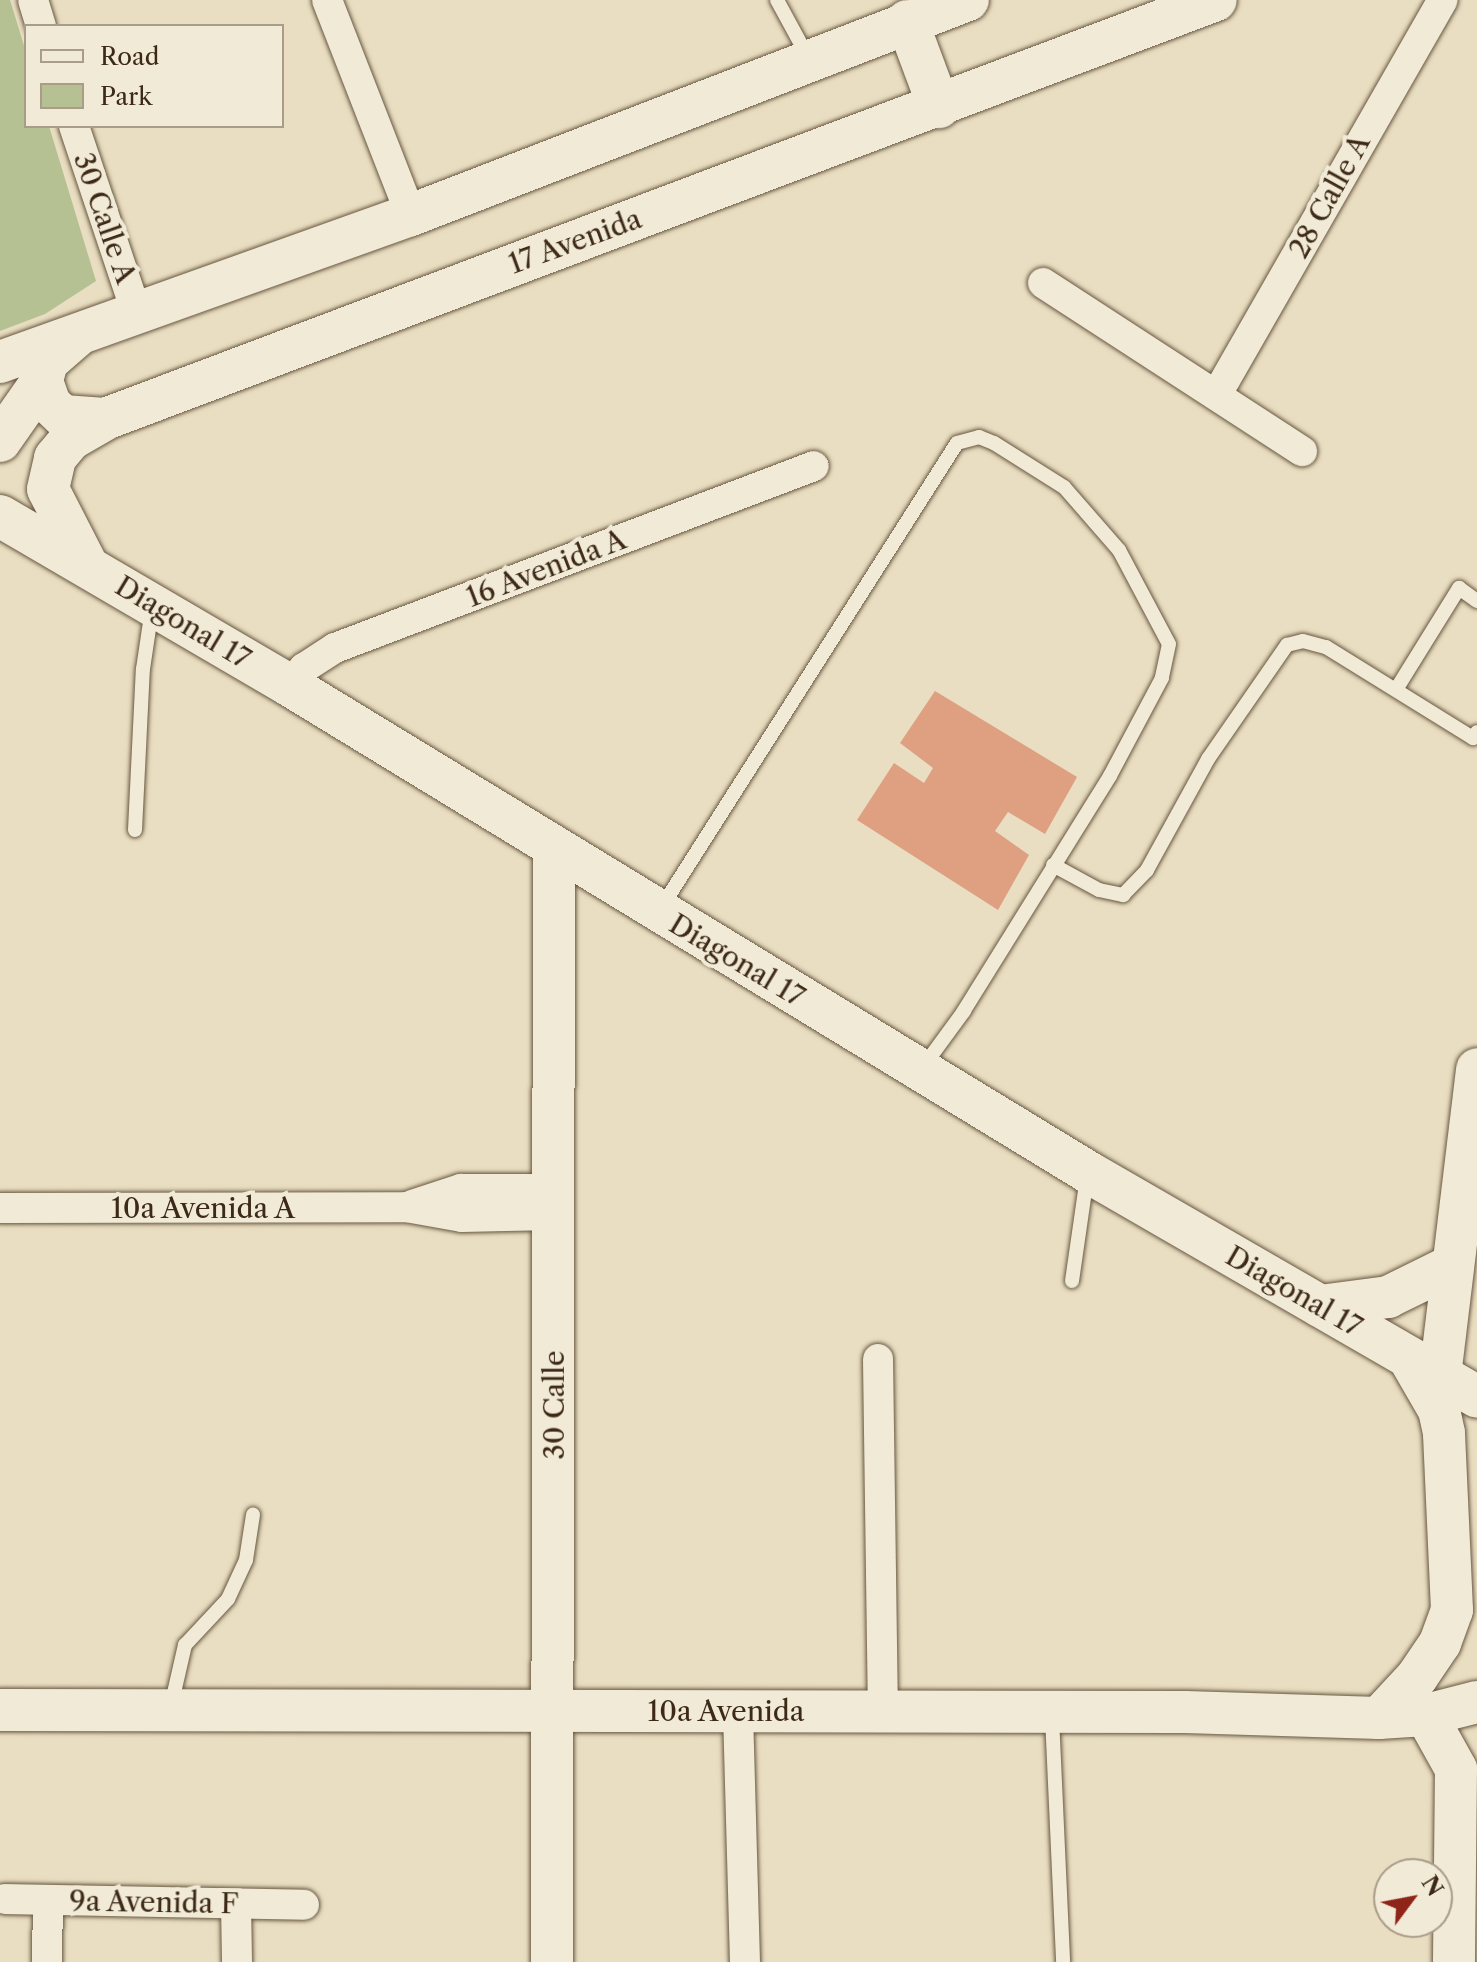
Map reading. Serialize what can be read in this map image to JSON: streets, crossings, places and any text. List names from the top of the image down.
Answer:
{
  "streets": {
    "street": [
      "28 Calle A",
      "30 Calle A",
      "17 Avenida",
      "16 Avenida A",
      "Diagonal 17",
      "10a Avenida A",
      "30 Calle",
      "10a Avenida",
      "9a Avenida F"
    ]
  },
  "crossings": [
    ["17 Avenida", "Diagonal 17"],
    ["16 Avenida A", "Diagonal 17"],
    ["Diagonal 17", "30 Calle"],
    ["10a Avenida A", "30 Calle"],
    ["30 Calle", "10a Avenida"]
  ],
  "legend": ["Road", "Park"],
  "north": "top right"
}
